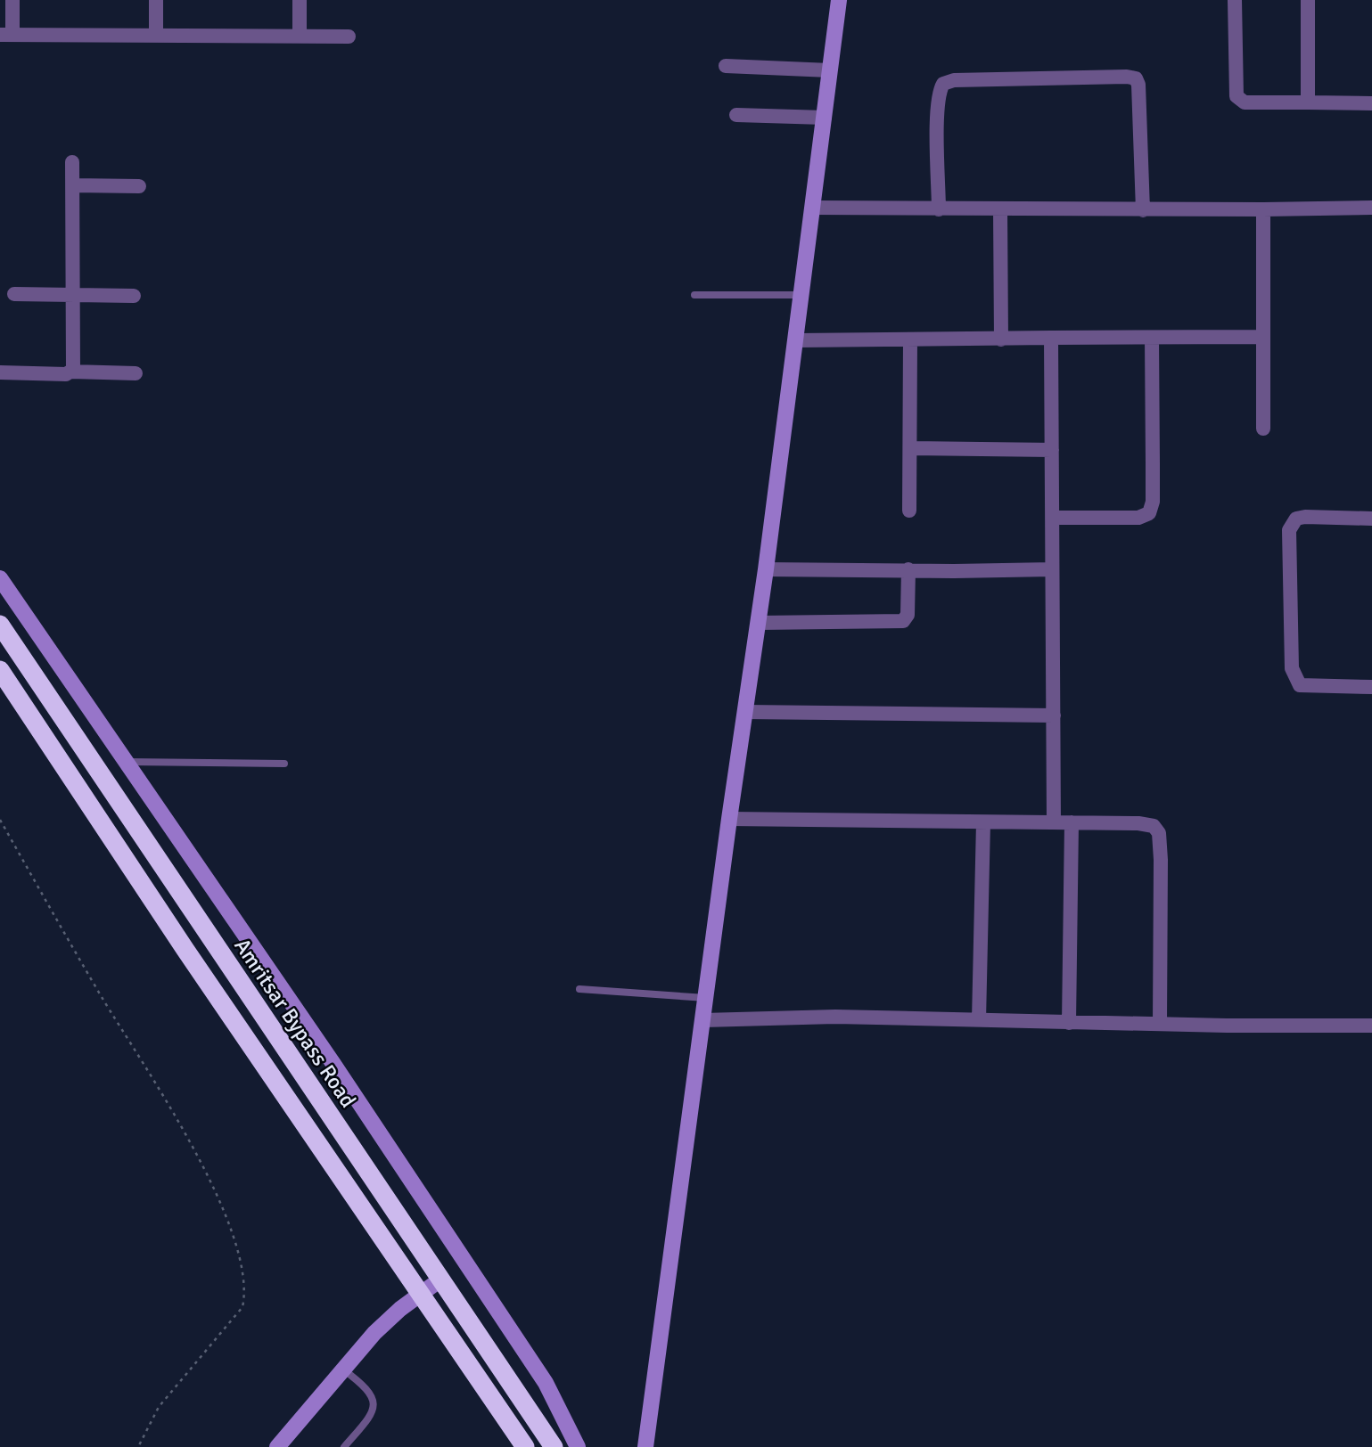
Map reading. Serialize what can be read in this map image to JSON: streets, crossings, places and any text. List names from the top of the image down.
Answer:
{
  "streets": {
    "highway": ["Amritsar Bypass Road"]
  }
}
